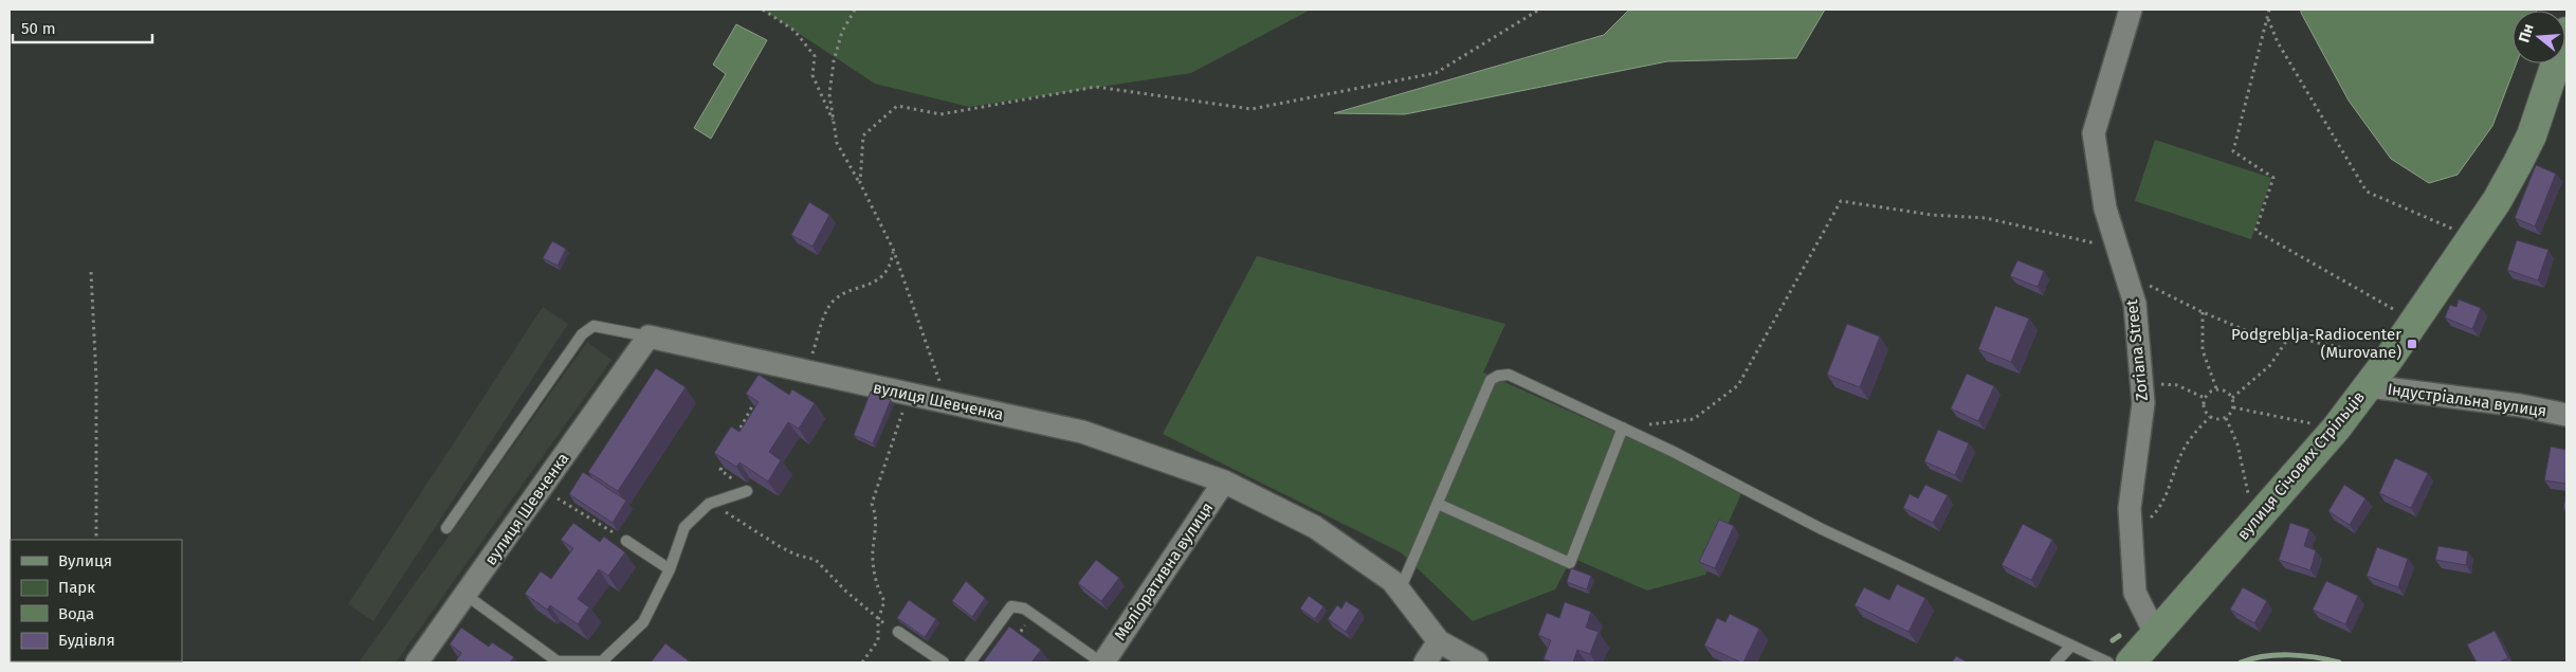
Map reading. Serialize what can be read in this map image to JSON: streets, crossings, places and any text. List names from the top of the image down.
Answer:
{
  "streets": {
    "street": [
      "Zoriana Street",
      "Індустріальна вулиця",
      "вулиця Шевченка",
      "вулиця Січових Стрільців",
      "Меліоративна вулиця"
    ]
  },
  "crossings": [
    ["Zoriana Street", "вулиця Січових Стрільців"],
    ["Індустріальна вулиця", "вулиця Січових Стрільців"],
    ["вулиця Шевченка", "Меліоративна вулиця"]
  ],
  "places": {
    "transit": ["Podgreblja-Radiocenter (Murovane)"]
  },
  "legend": [
    "Вулиця",
    "Парк",
    "Вода",
    "Будівля"
  ],
  "scale_bar": "50 m",
  "north": "left"
}
